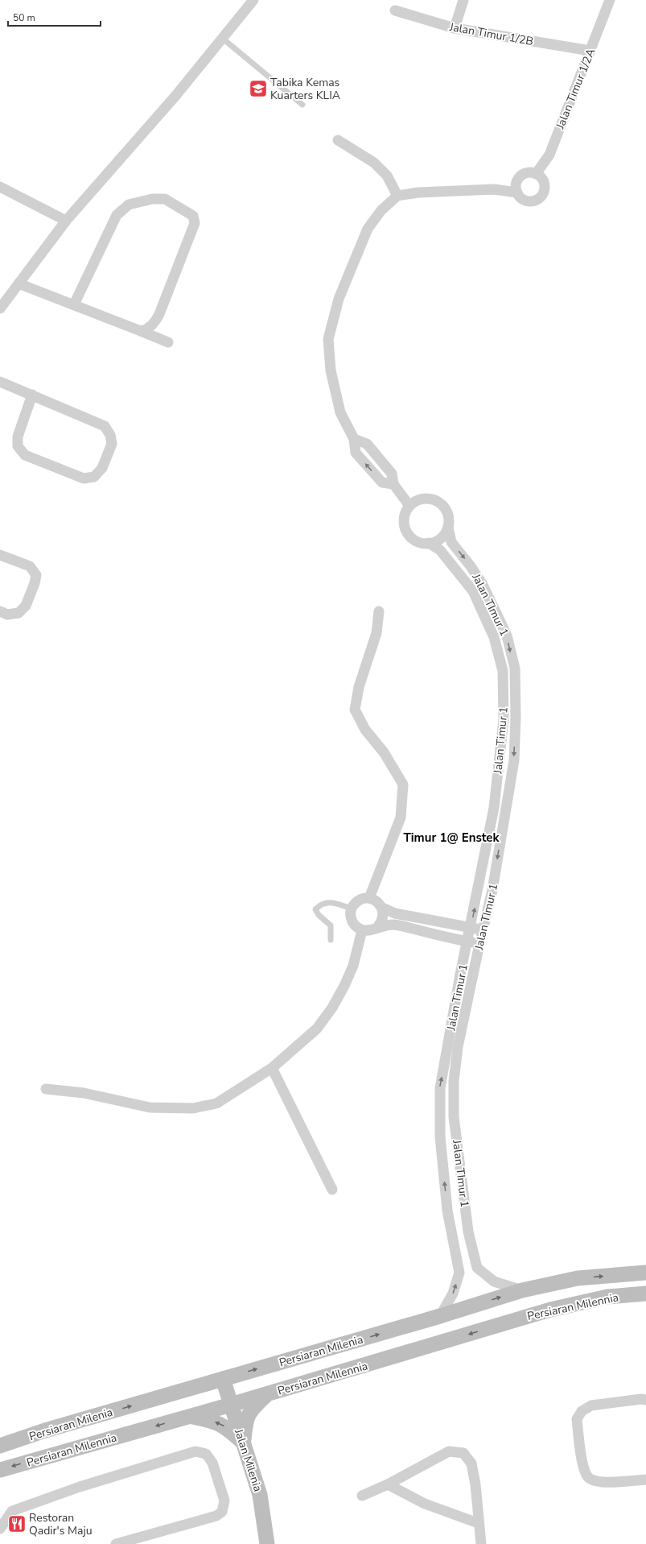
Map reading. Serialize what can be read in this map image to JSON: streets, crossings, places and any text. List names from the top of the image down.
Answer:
{
  "streets": {
    "main road": ["Persiaran Milennia", "Persiaran Milenia", "Jalan Milenia"],
    "street": [
      "Jalan Timur 1/2B",
      "Jalan Timur 1/2A",
      "Jalan TImur 1",
      "Jalan Timur 1"
    ]
  },
  "crossings": [
    ["Jalan Timur 1/2B", "Jalan Timur 1/2A"],
    ["Jalan TImur 1", "Jalan Timur 1"],
    ["Jalan TImur 1", "Persiaran Milenia"],
    ["Jalan Timur 1", "Persiaran Milenia"],
    ["Persiaran Milennia", "Jalan Milenia"],
    ["Persiaran Milenia", "Jalan Milenia"]
  ],
  "one_way": [
    "Jalan TImur 1",
    "Jalan Timur 1",
    "Persiaran Milennia",
    "Persiaran Milenia"
  ],
  "districts": ["Timur 1@ Enstek"],
  "places": {
    "school or university": ["Tabika Kemas Kuarters KLIA"],
    "restaurant": ["Restoran Qadir's Maju"]
  },
  "scale_bar": "50 m"
}
